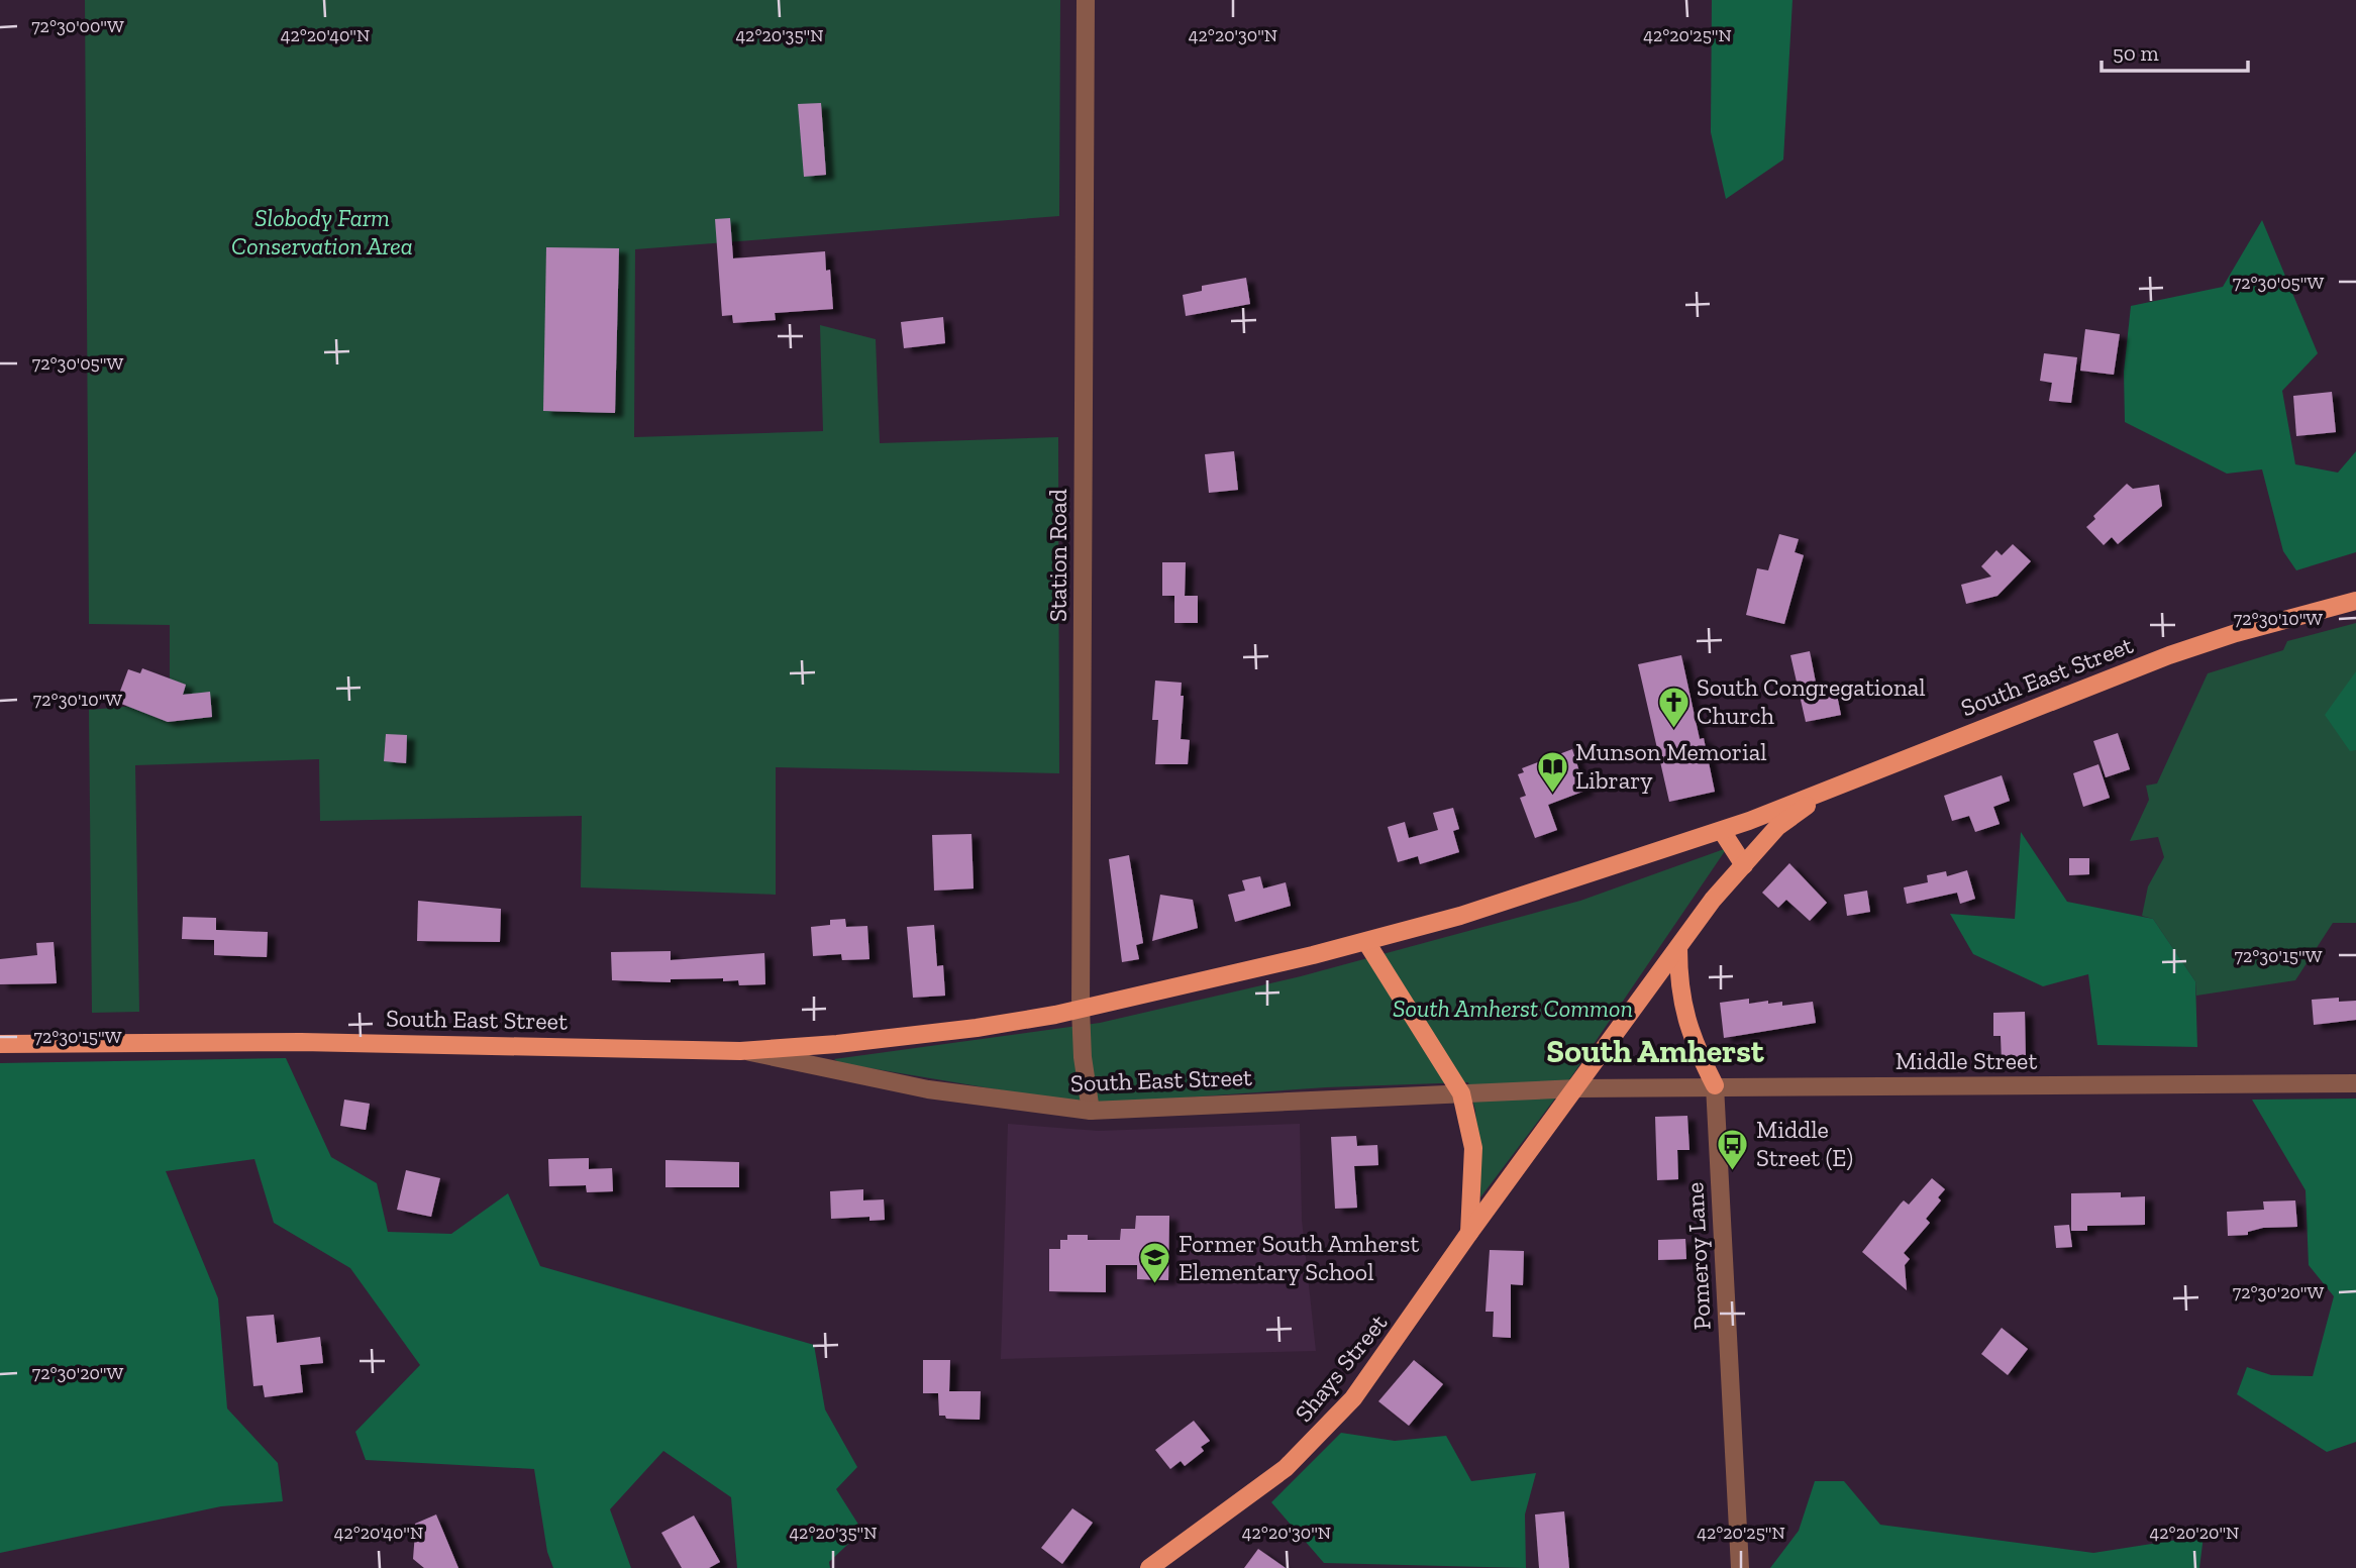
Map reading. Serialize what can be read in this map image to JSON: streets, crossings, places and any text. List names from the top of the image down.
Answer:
{
  "streets": {
    "main road": ["South East Street", "Pomeroy Lane", "Shays Street"],
    "street": ["Station Road", "Middle Street"]
  },
  "crossings": [
    ["Station Road", "South East Street"],
    ["South East Street", "Middle Street"],
    ["South East Street", "Pomeroy Lane"],
    ["South East Street", "Shays Street"],
    ["Middle Street", "Pomeroy Lane"],
    ["Middle Street", "Shays Street"]
  ],
  "districts": ["South Amherst"],
  "parks": ["Slobody Farm Conservation Area", "South Amherst Common"],
  "places": {
    "church": ["South Congregational Church"],
    "library": ["Munson Memorial Library"],
    "bus stop": ["Middle Street (E)"],
    "school or university": ["Former South Amherst Elementary School"]
  },
  "scale_bar": "50 m",
  "coordinates": [
    "72°30'00\"W",
    "42°20'40\"N",
    "42°20'35\"N",
    "42°20'30\"N",
    "42°20'25\"N",
    "72°30'05\"W",
    "72°30'10\"W",
    "72°30'15\"W",
    "72°30'20\"W",
    "42°20'20\"N"
  ]
}
